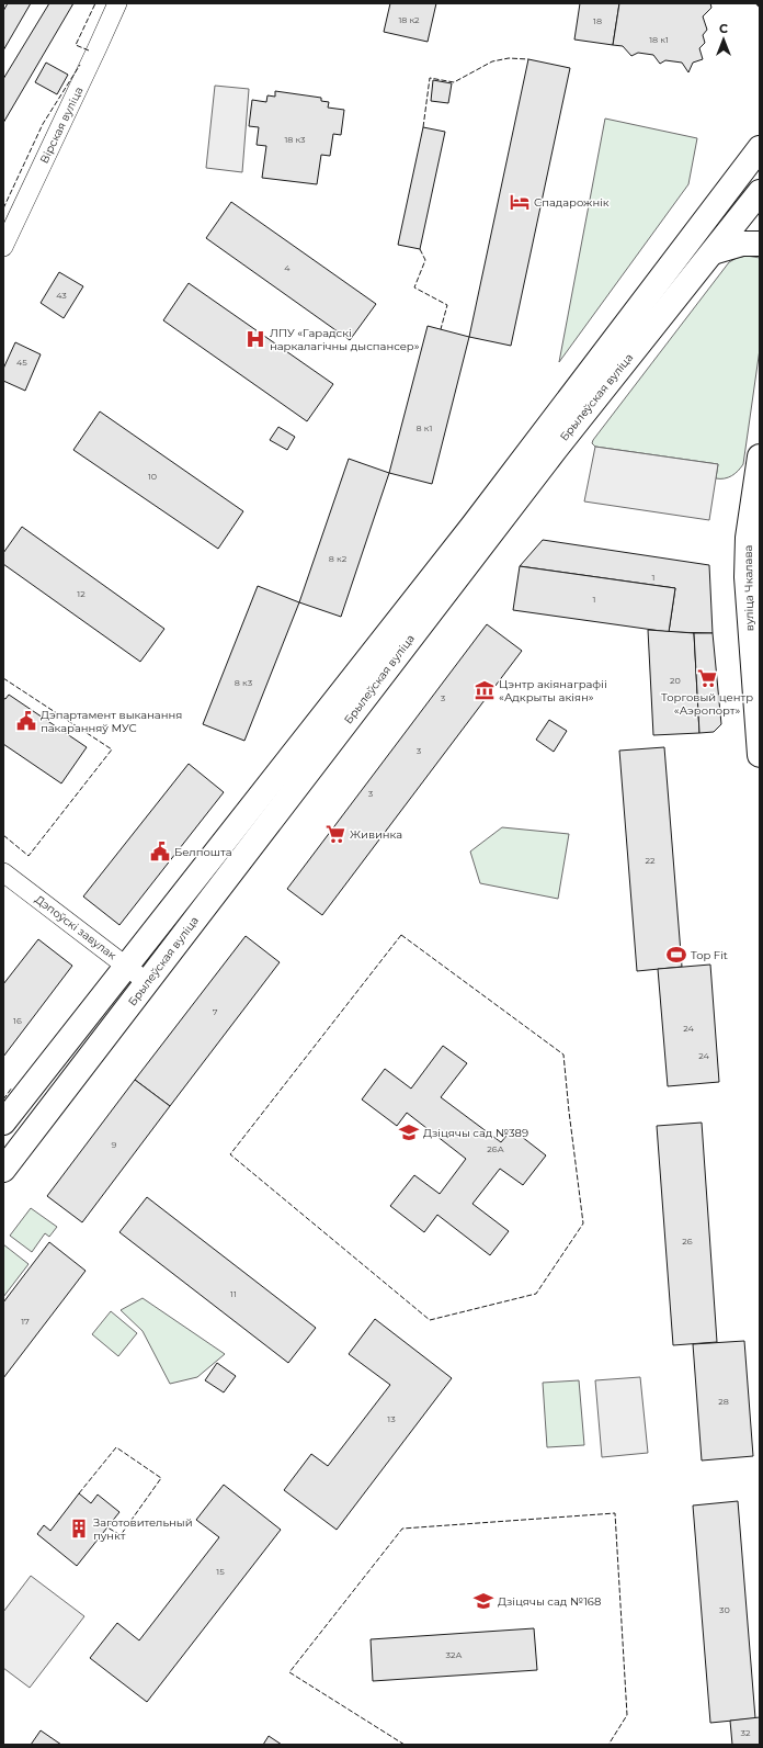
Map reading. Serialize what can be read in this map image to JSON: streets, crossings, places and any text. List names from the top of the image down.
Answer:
{
  "streets": {
    "main road": ["Брылеўская вуліца", "вуліца Чкалава"],
    "street": ["Вірская вуліца", "Дэпоўскі завулак"]
  },
  "crossings": [
    ["Брылеўская вуліца", "Дэпоўскі завулак"]
  ],
  "places": {
    "hotel": ["Спадарожнік"],
    "hospital": ["ЛПУ «Гарадскі наркалагічны дыспансер»"],
    "supermarket": ["Торговый центр «Аэропорт»", "Живинка"],
    "museum": ["Цэнтр акіянаграфіі «Адкрыты акіян»"],
    "public building": ["Дэпартамент выканання пакаранняў МУС", "Белпошта"],
    "sports": ["Top Fit"],
    "school or university": ["Дзіцячы сад №389", "Дзіцячы сад №168"],
    "building": ["Заготовительный пункт"]
  },
  "house_numbers": [
    "18 к2",
    "18",
    "18 к1",
    "18 к3",
    "4",
    "43",
    "45",
    "8 к1",
    "10",
    "8 к2",
    "1",
    "12",
    "1",
    "20",
    "8 к3",
    "3",
    "3",
    "3",
    "22",
    "7",
    "16",
    "24",
    "24",
    "9",
    "26А",
    "26",
    "11",
    "17",
    "28",
    "13",
    "15",
    "30",
    "32А",
    "32"
  ],
  "north": "top"
}
